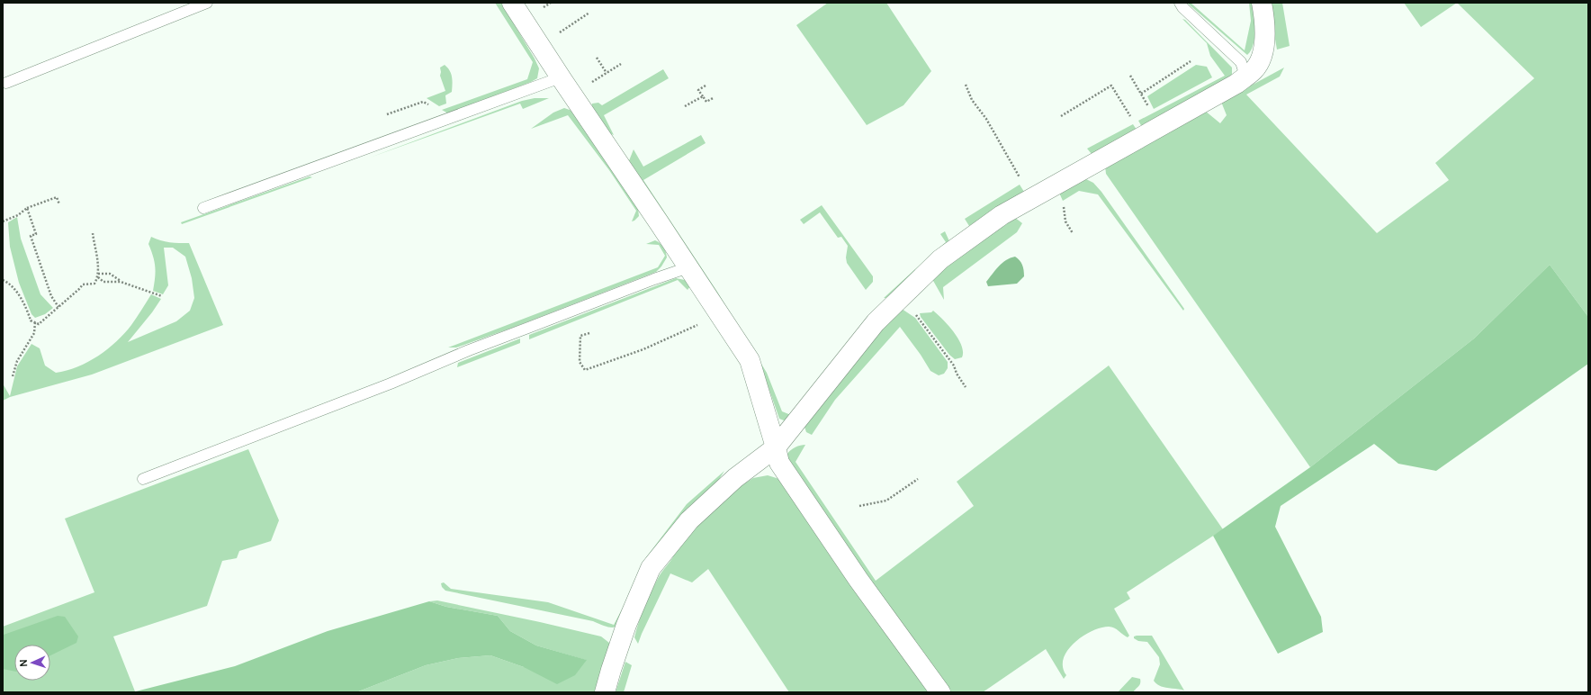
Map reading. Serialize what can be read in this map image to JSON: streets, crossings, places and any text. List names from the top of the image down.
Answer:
{
  "north": "left"
}
